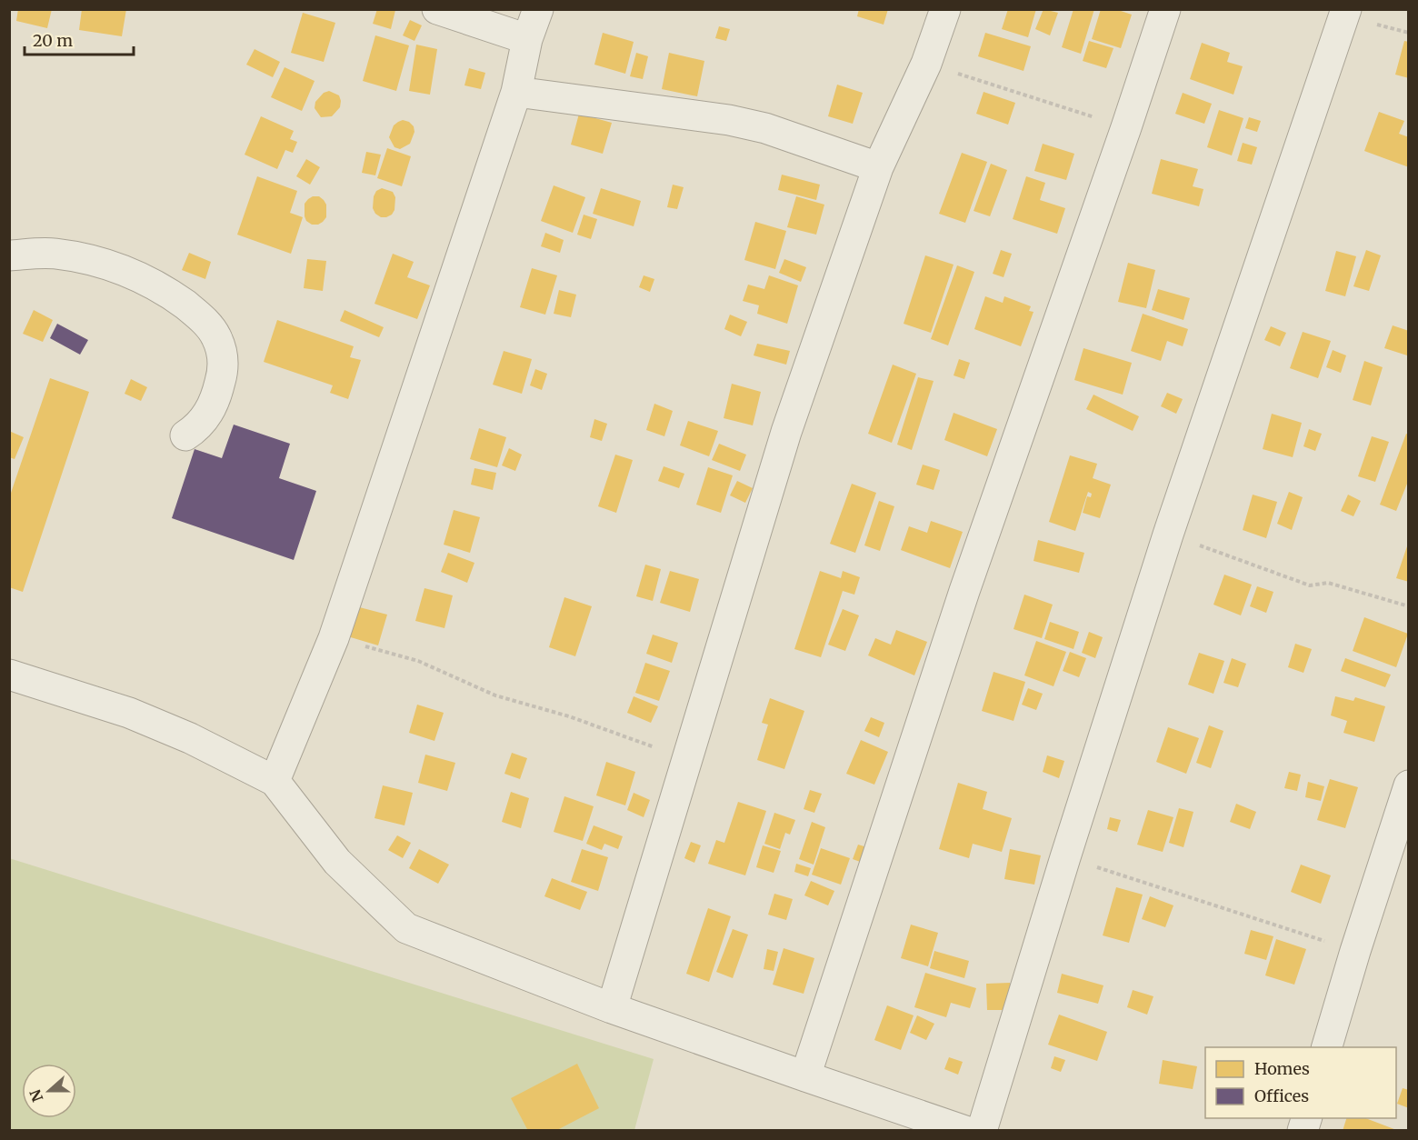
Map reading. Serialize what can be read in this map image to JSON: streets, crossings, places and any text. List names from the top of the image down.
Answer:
{
  "legend": ["Homes", "Offices"],
  "scale_bar": "20 m",
  "north": "left"
}
